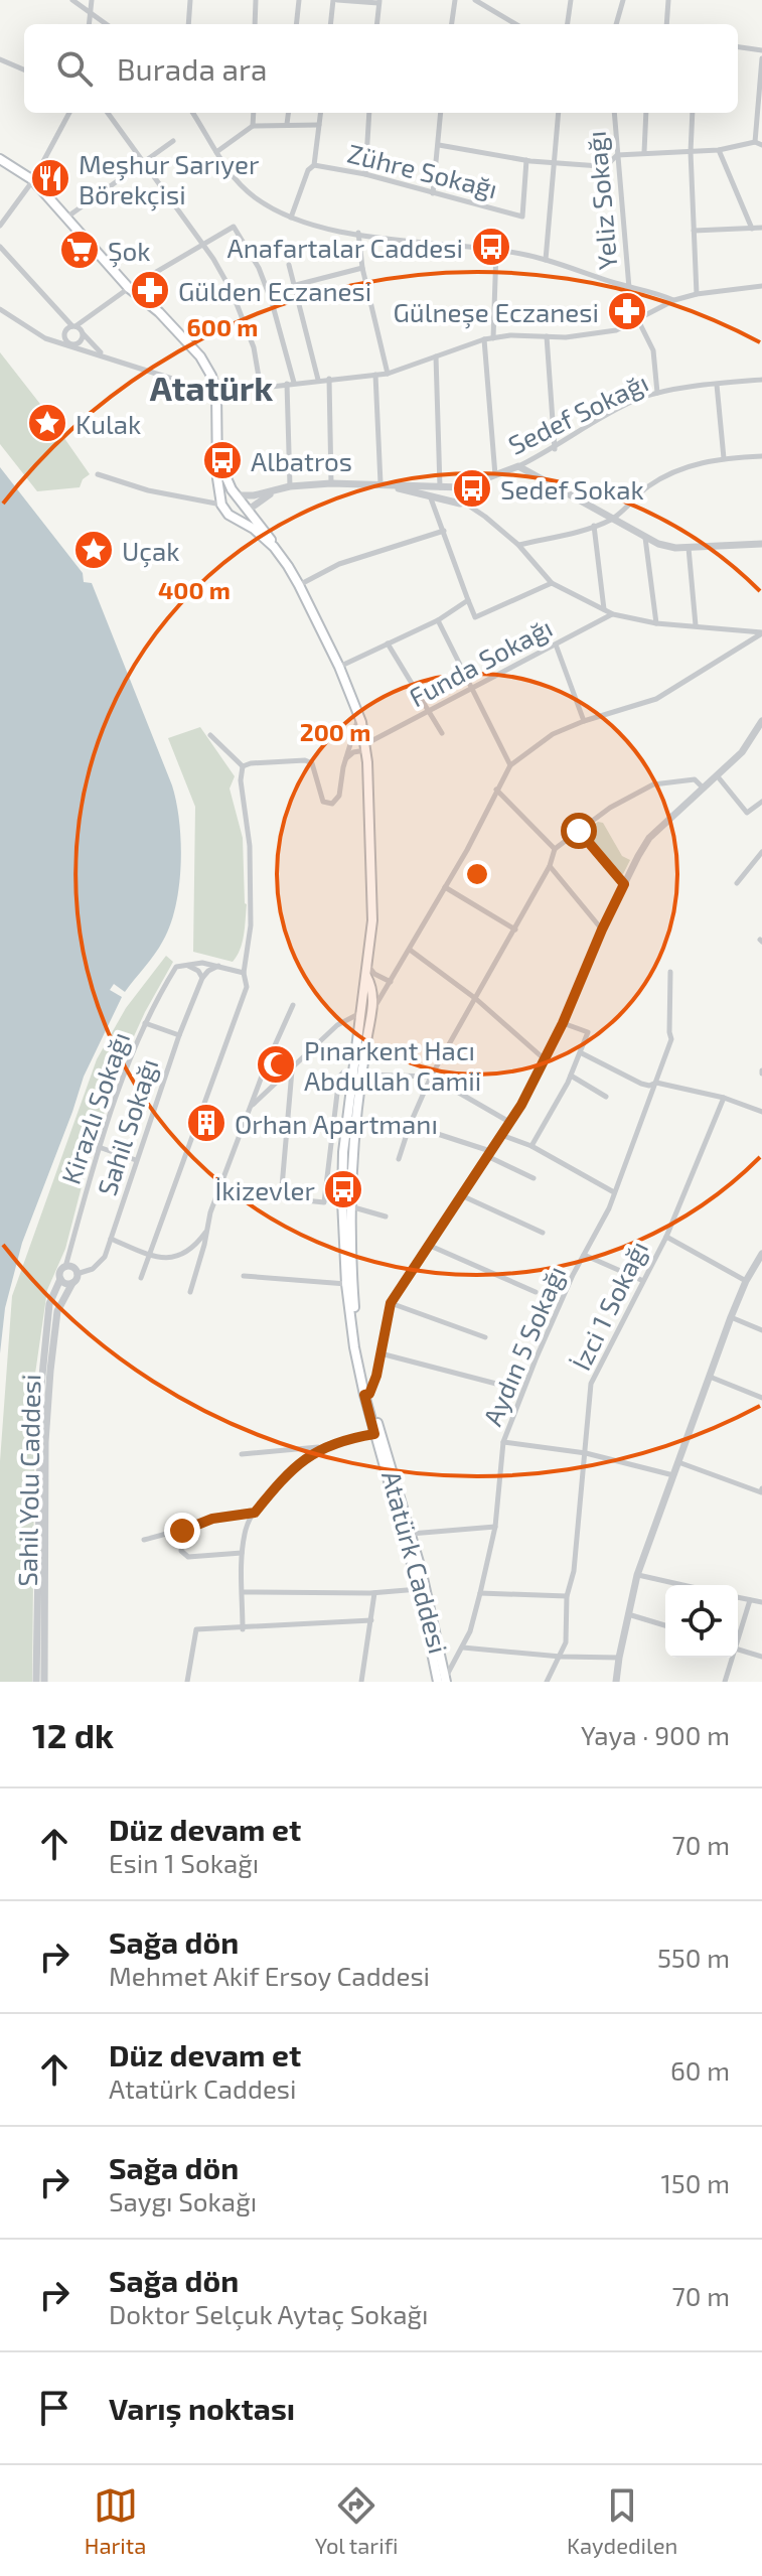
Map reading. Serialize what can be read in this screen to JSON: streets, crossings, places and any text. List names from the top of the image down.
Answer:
{
  "streets": {
    "main road": ["Atatürk Caddesi"],
    "street": [
      "Zühre Sokağı",
      "Yeliz Sokağı",
      "Sedef Sokağı",
      "Funda Sokağı",
      "Kirazlı Sokağı",
      "Sahil Sokağı",
      "İzci 1 Sokağı",
      "Aydın 5 Sokağı",
      "Sahil Yolu Caddesi"
    ]
  },
  "crossings": [
    ["Kirazlı Sokağı", "Sahil Sokağı"],
    ["Kirazlı Sokağı", "Sahil Yolu Caddesi"],
    ["Sahil Sokağı", "Sahil Yolu Caddesi"],
    ["Aydın 5 Sokağı", "Atatürk Caddesi"]
  ],
  "districts": ["Atatürk"],
  "places": {
    "restaurant": ["Meşhur Sarıyer Börekçisi"],
    "bus stop": [
      "Anafartalar Caddesi",
      "Albatros",
      "Sedef Sokak",
      "İkizevler"
    ],
    "supermarket": ["Şok"],
    "pharmacy": ["Gülden Eczanesi", "Gülneşe Eczanesi"],
    "place": ["Kulak", "Uçak"],
    "mosque": ["Pınarkent Hacı Abdullah Camii"],
    "building": ["Orhan Apartmanı"]
  },
  "page": {
    "search": "Burada ara",
    "heading": ["12 dk", "Yaya · 900 m"],
    "list": [
      ["Düz devam et", "Esin 1 Sokağı", "70 m"],
      ["Sağa dön", "Mehmet Akif Ersoy Caddesi", "550 m"],
      ["Düz devam et", "Atatürk Caddesi", "60 m"],
      ["Sağa dön", "Saygı Sokağı", "150 m"],
      ["Sağa dön", "Doktor Selçuk Aytaç Sokağı", "70 m"],
      "Varış noktası"
    ],
    "nav": ["Harita", "Yol tarifi", "Kaydedilen"]
  },
  "rings": ["600 m", "400 m", "200 m"]
}
